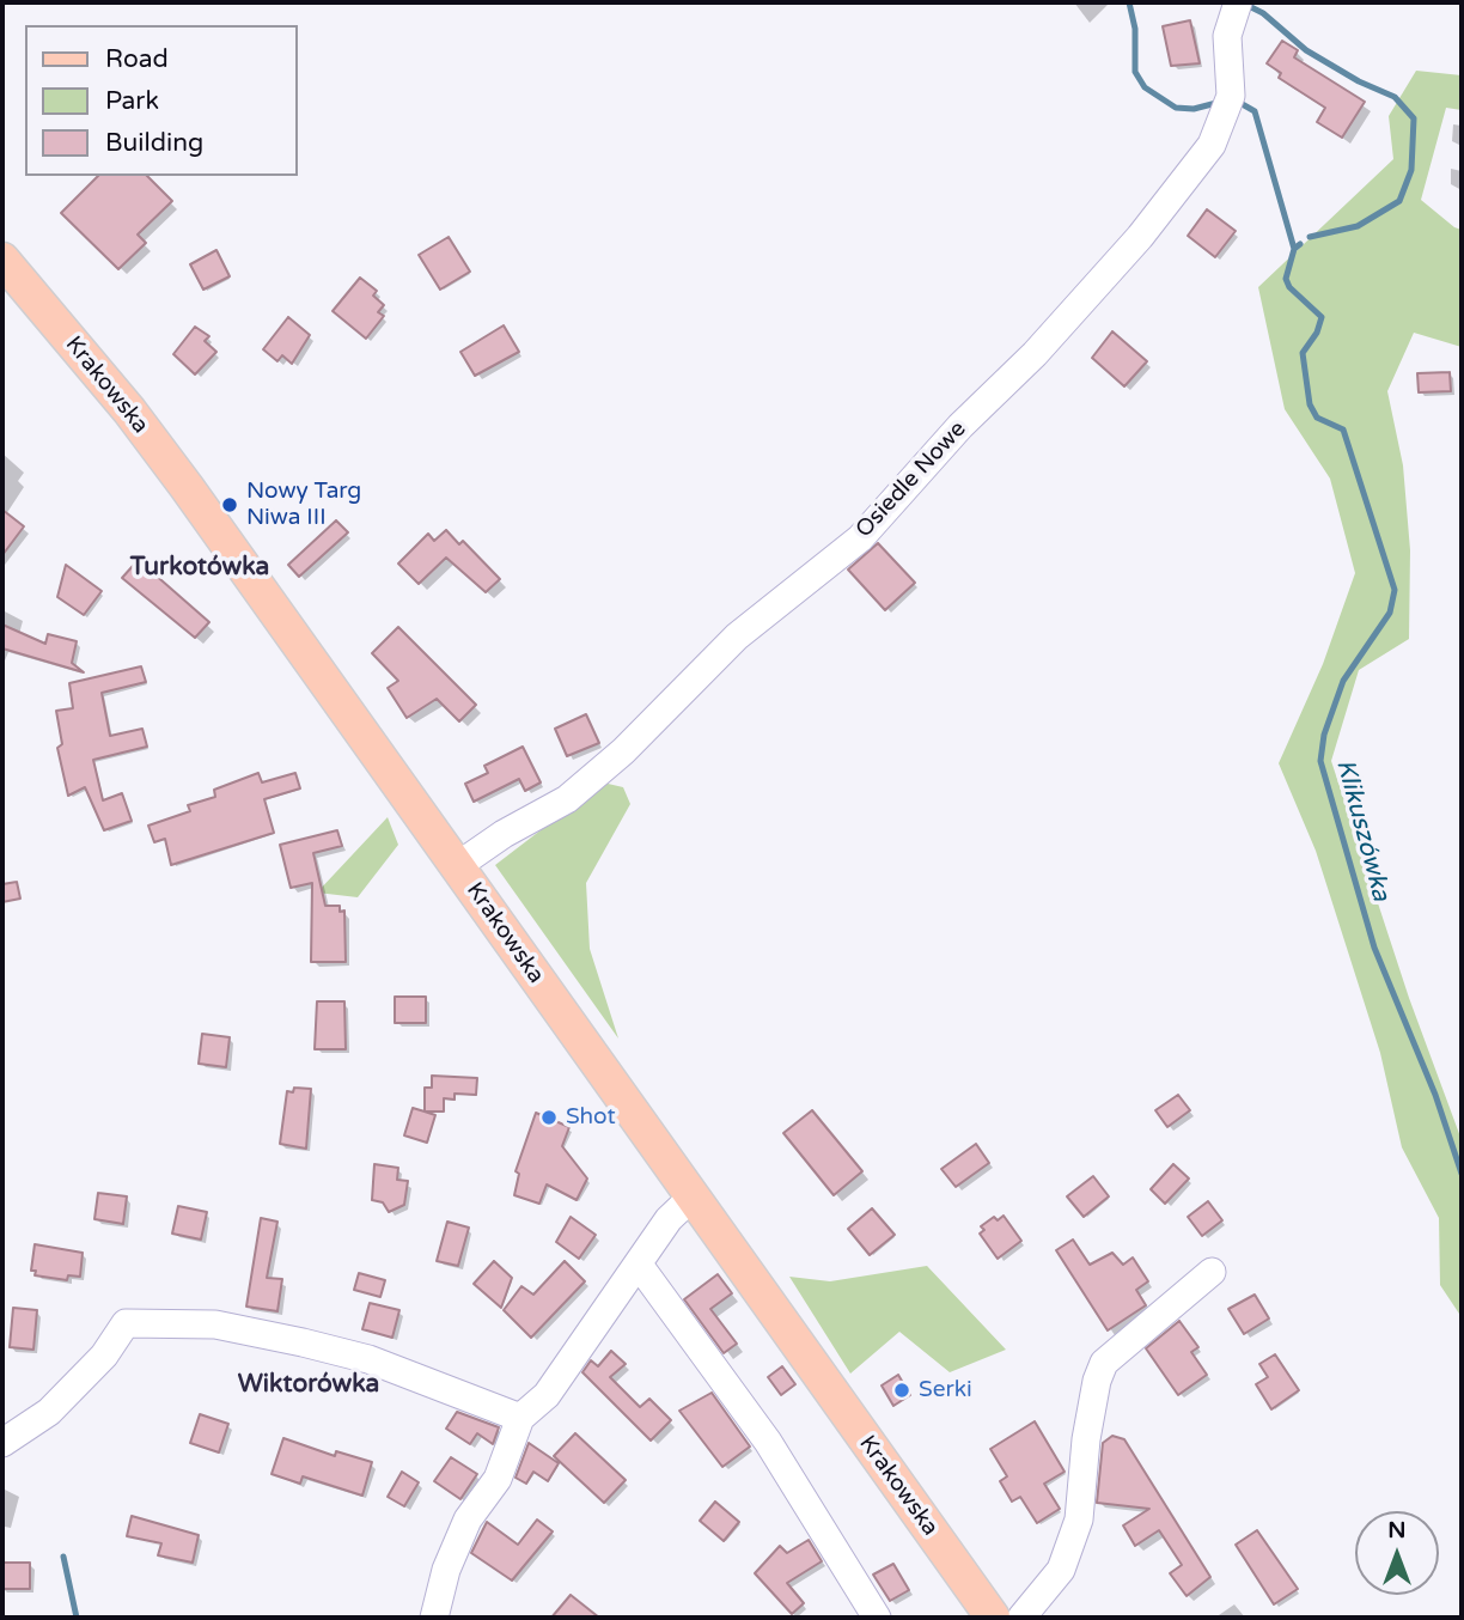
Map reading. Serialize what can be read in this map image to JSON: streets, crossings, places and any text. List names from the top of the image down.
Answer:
{
  "streets": {
    "main road": ["Krakowska"],
    "street": ["Osiedle Nowe"]
  },
  "crossings": [
    ["Krakowska", "Osiedle Nowe"]
  ],
  "districts": ["Turkotówka", "Wiktorówka"],
  "water": ["Klikuszówka"],
  "places": ["Nowy Targ Niwa III", "Shot", "Serki"],
  "legend": ["Road", "Park", "Building"],
  "north": "top"
}
